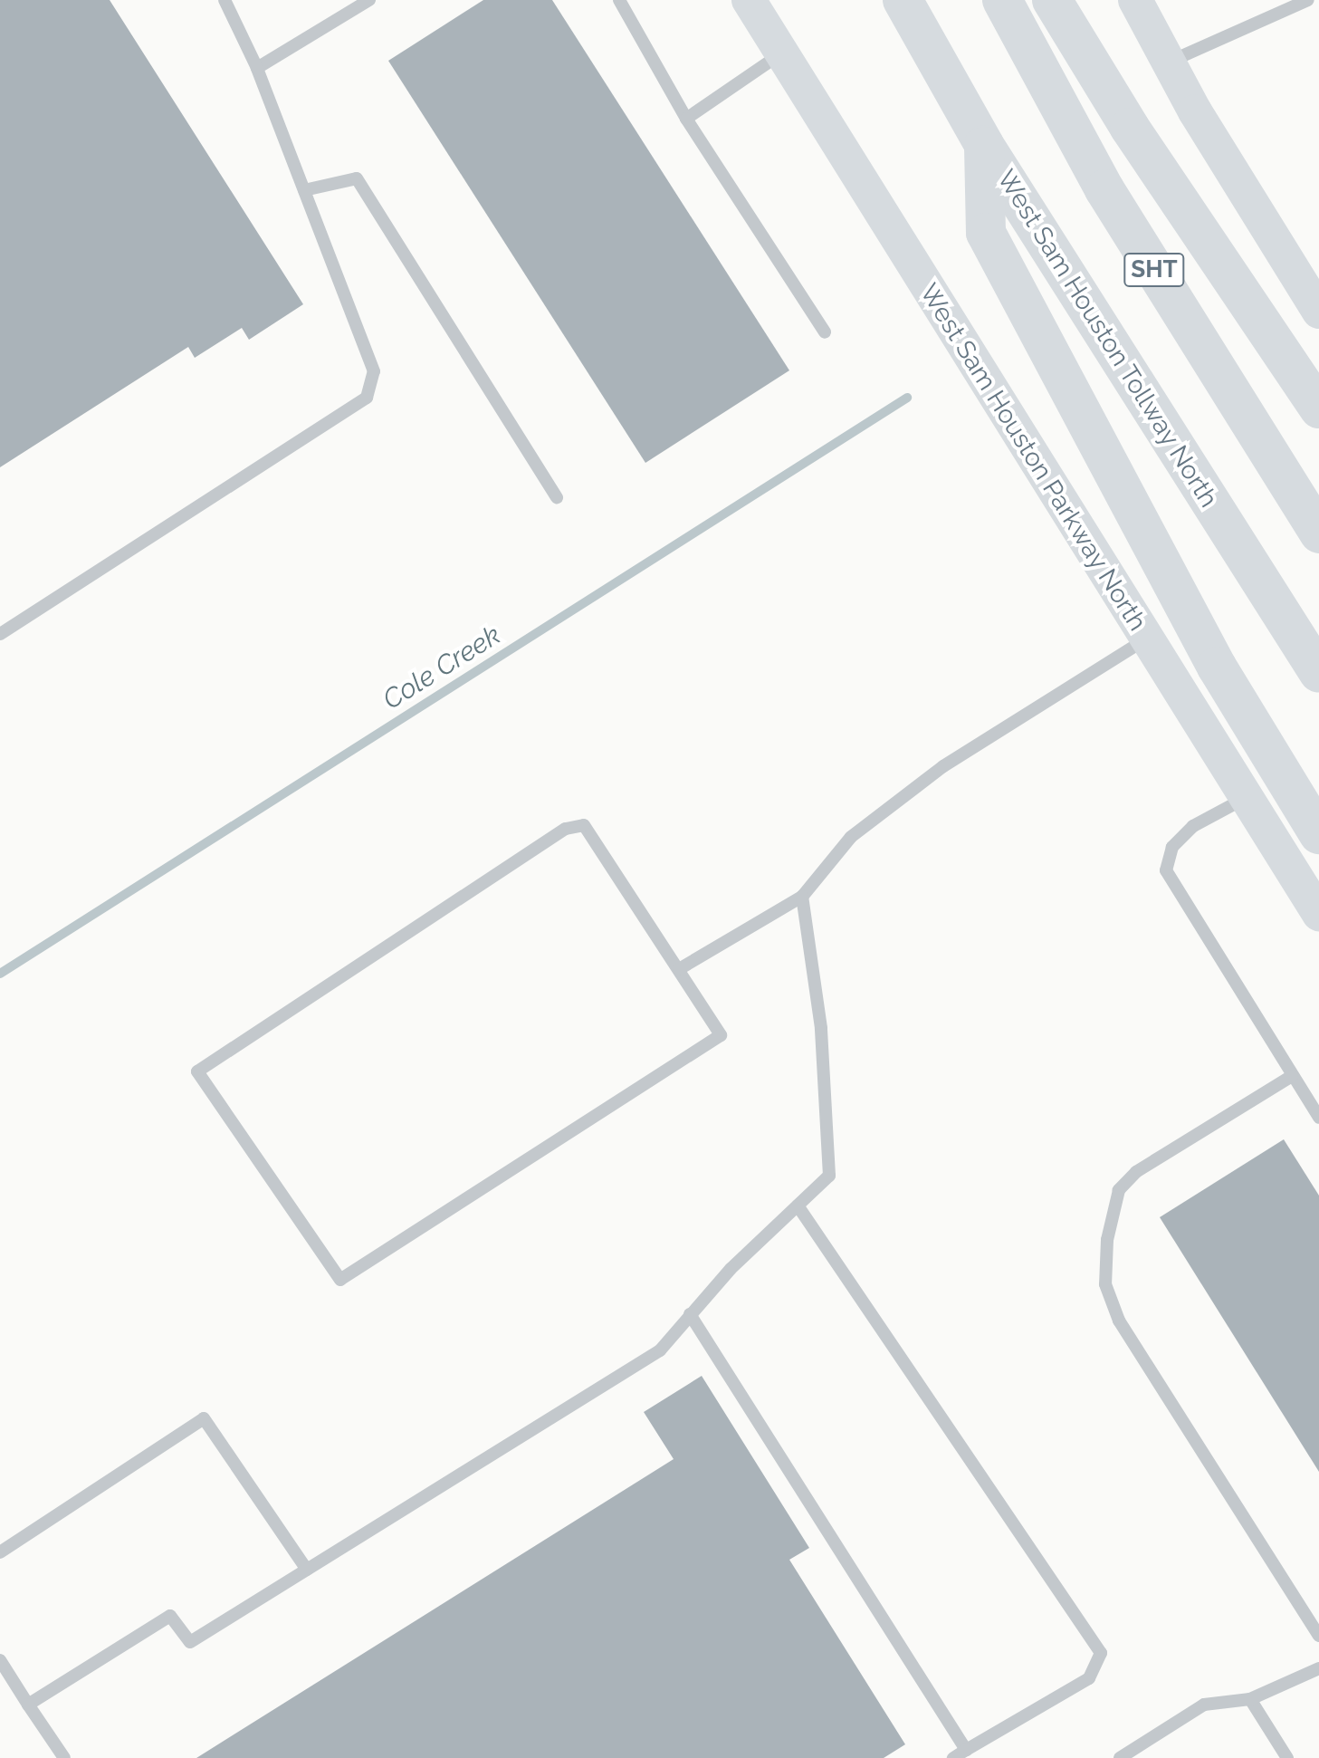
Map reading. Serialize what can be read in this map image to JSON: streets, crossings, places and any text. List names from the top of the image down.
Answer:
{
  "streets": {
    "highway": ["SHT", "West Sam Houston Tollway North"],
    "main road": ["West Sam Houston Parkway North"]
  },
  "water": ["Cole Creek"]
}
